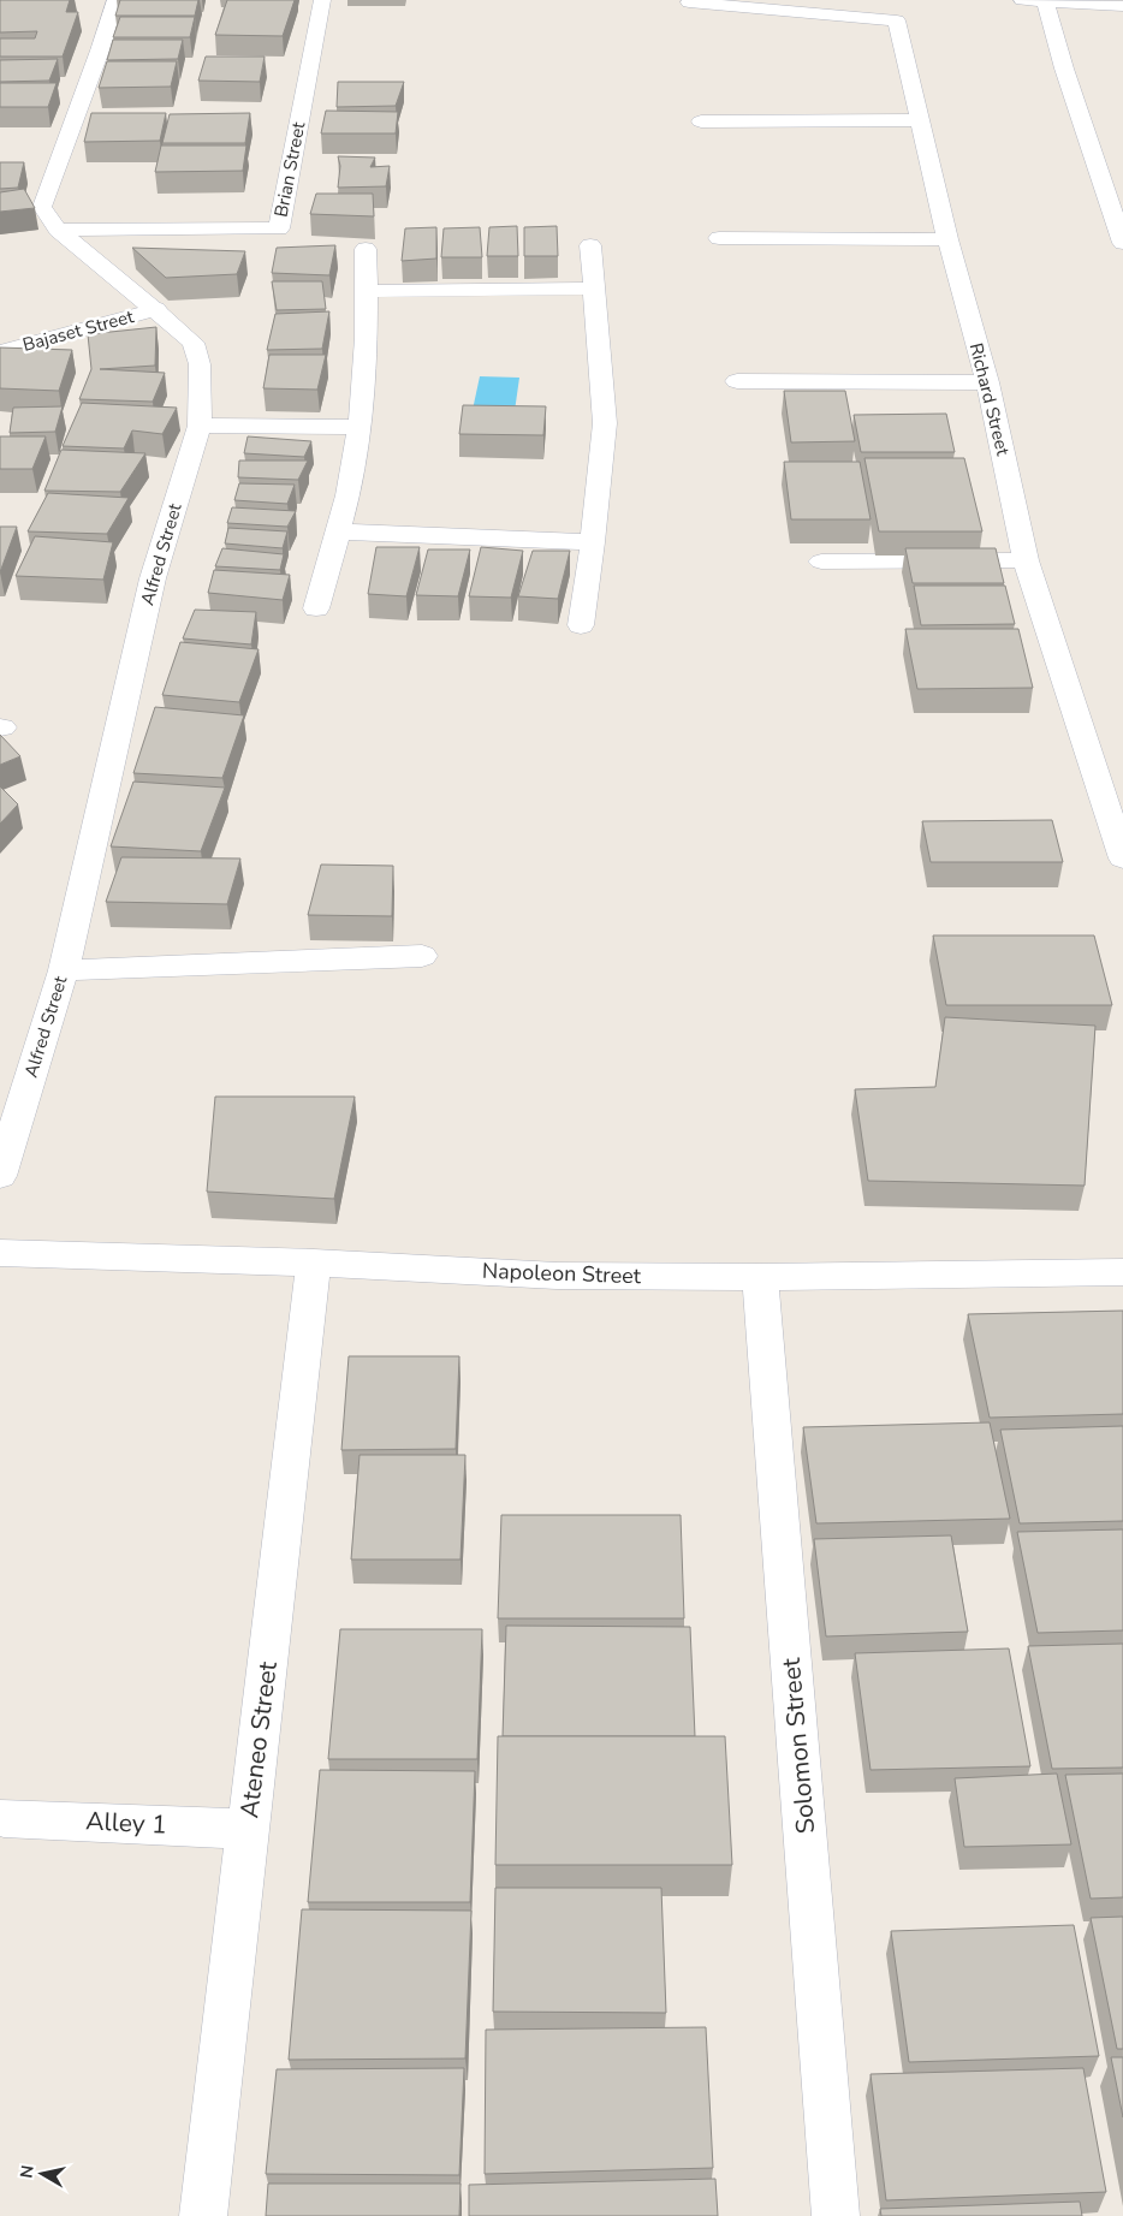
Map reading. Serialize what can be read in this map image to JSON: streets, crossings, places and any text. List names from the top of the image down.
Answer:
{
  "streets": {
    "street": [
      "Brian Street",
      "Bajaset Street",
      "Richard Street",
      "Alfred Street",
      "Napoleon Street",
      "Ateneo Street",
      "Solomon Street",
      "Alley 1"
    ]
  },
  "crossings": [
    ["Brian Street", "Alfred Street"],
    ["Bajaset Street", "Alfred Street"],
    ["Napoleon Street", "Ateneo Street"],
    ["Napoleon Street", "Solomon Street"],
    ["Ateneo Street", "Alley 1"]
  ],
  "north": "left"
}
